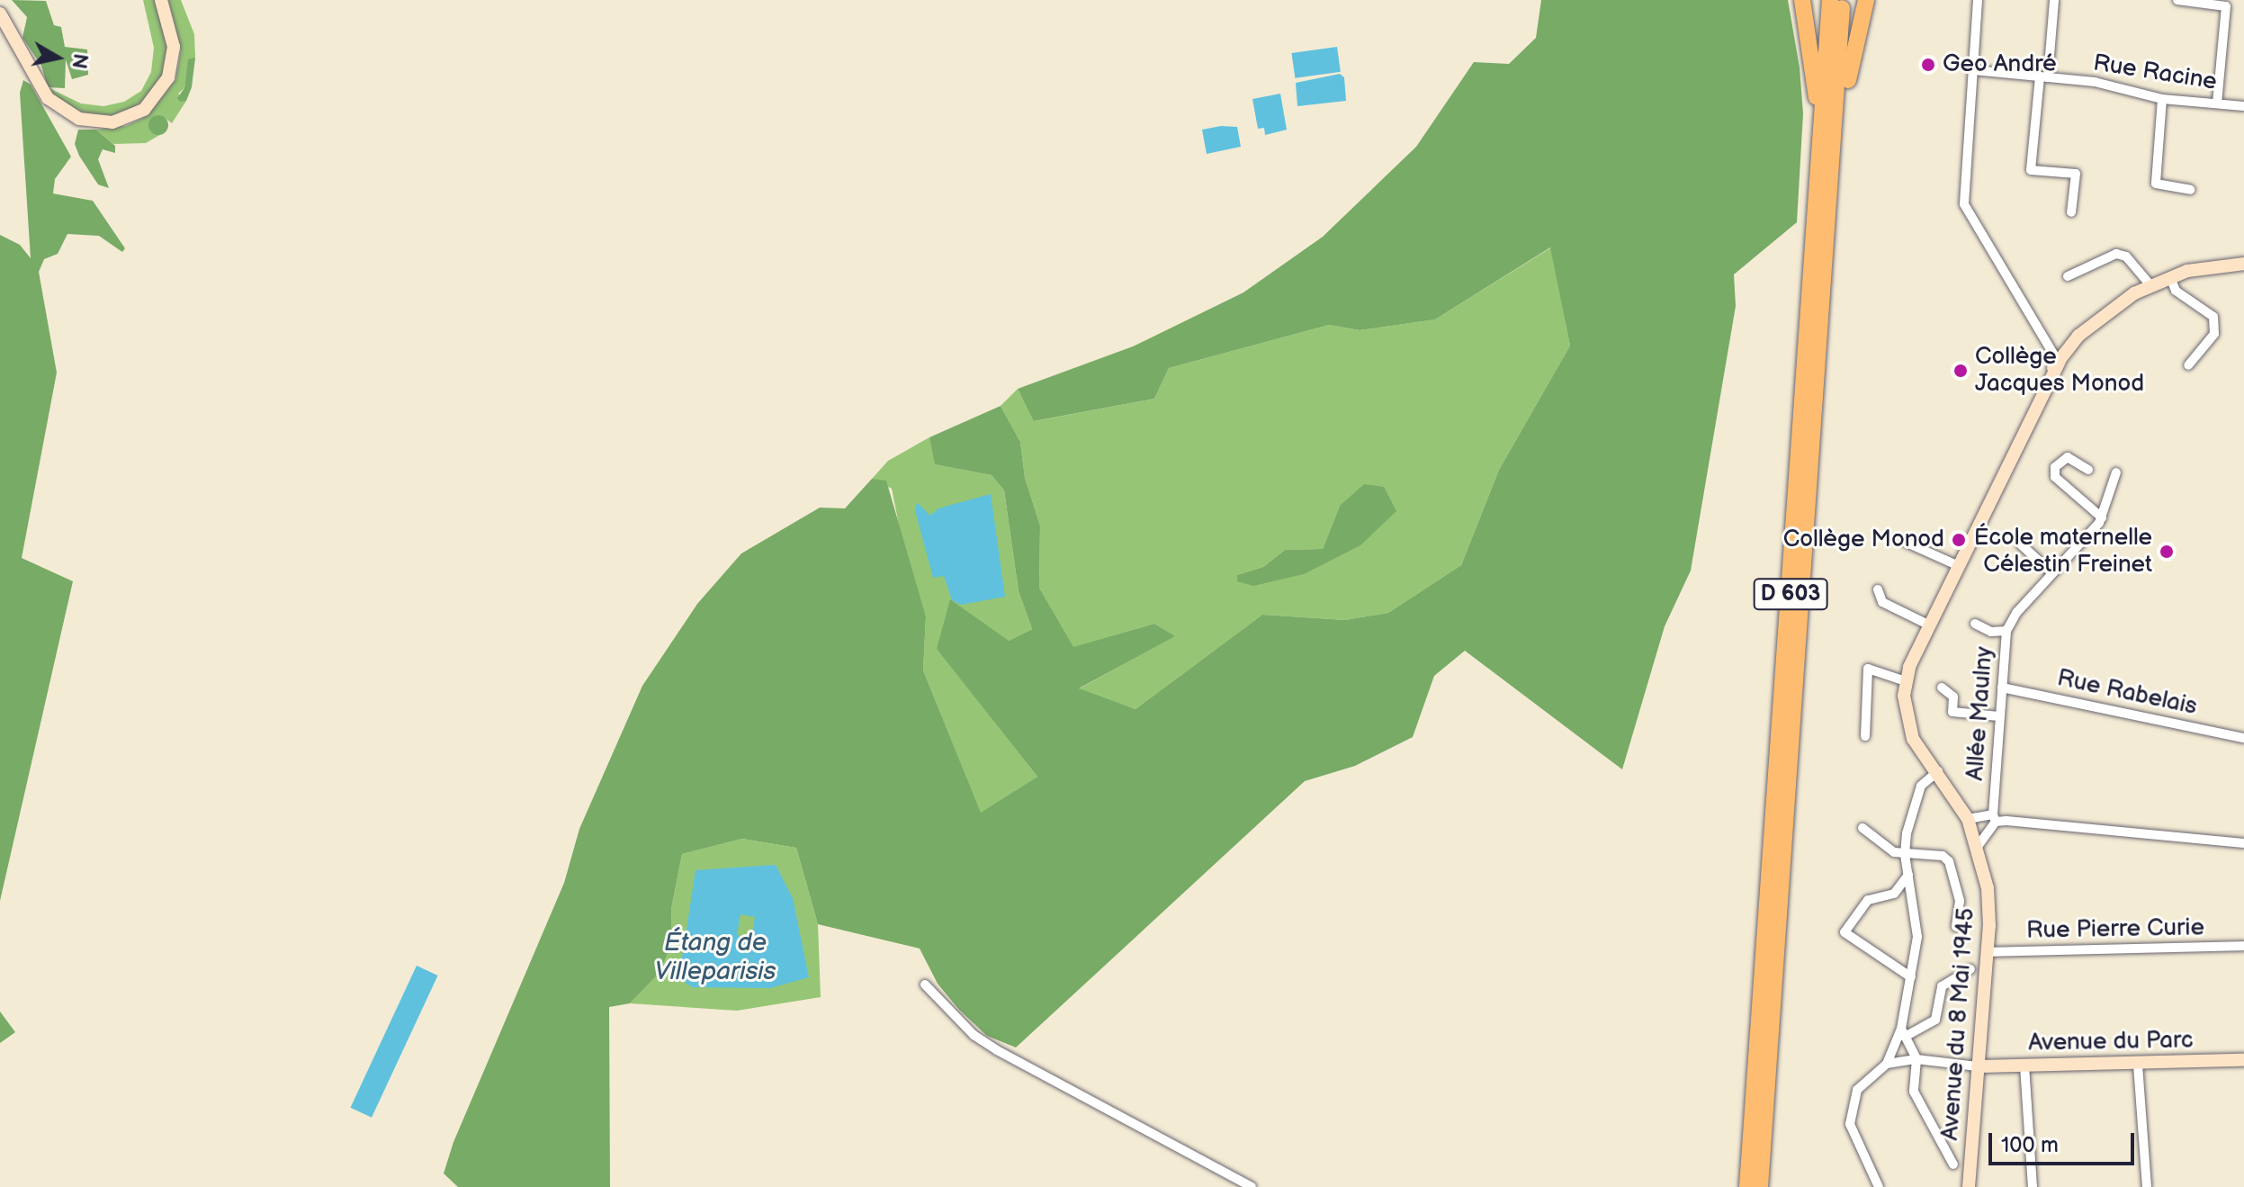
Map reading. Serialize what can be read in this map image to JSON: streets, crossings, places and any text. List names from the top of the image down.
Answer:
{
  "streets": {
    "highway": ["D 603"],
    "street": [
      "Rue Racine",
      "Rue Rabelais",
      "Allée Maulny",
      "Rue Pierre Curie",
      "Avenue du 8 Mai 1945",
      "Avenue du Parc"
    ]
  },
  "crossings": [
    ["Rue Rabelais", "Allée Maulny"],
    ["Rue Pierre Curie", "Avenue du 8 Mai 1945"],
    ["Avenue du 8 Mai 1945", "Avenue du Parc"]
  ],
  "water": ["Étang de Villeparisis"],
  "places": [
    "Geo André",
    "Collège Jacques Monod",
    "Collège Monod",
    "École maternelle Célestin Freinet"
  ],
  "scale_bar": "100 m",
  "north": "right"
}
